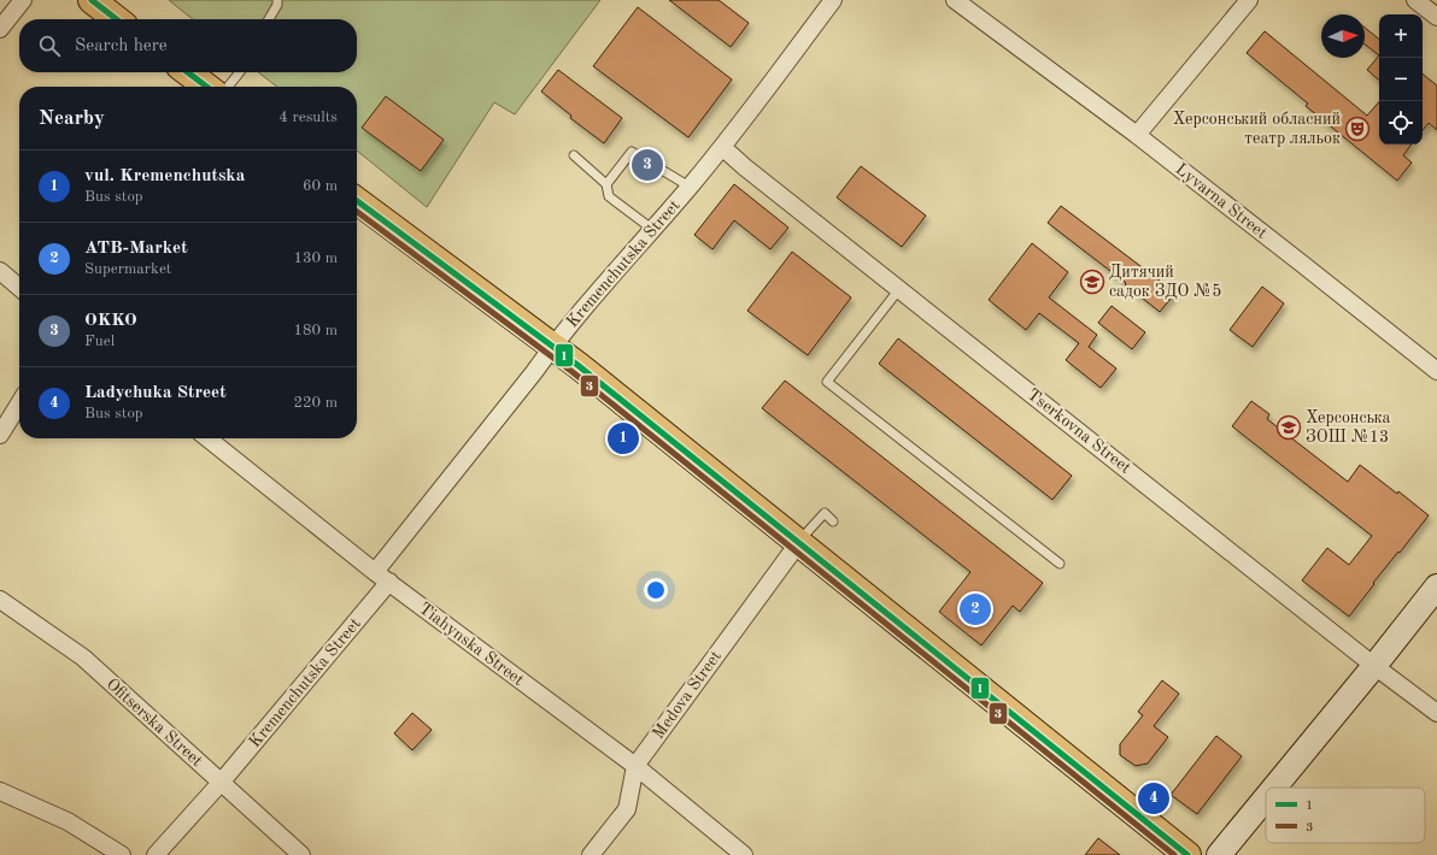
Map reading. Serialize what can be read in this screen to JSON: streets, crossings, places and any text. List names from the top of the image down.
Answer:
{
  "streets": {
    "street": [
      "Lyvarna Street",
      "Kremenchutska Street",
      "Tserkovna Street",
      "Tiahynska Street",
      "Medova Street",
      "Ofitserska Street"
    ]
  },
  "crossings": [
    ["Kremenchutska Street", "Tserkovna Street"],
    ["Kremenchutska Street", "Tiahynska Street"],
    ["Kremenchutska Street", "Ofitserska Street"],
    ["Tiahynska Street", "Medova Street"]
  ],
  "places": {
    "theatre": ["Херсонський обласний театр ляльок"],
    "school or university": ["Дитячий садок ЗДО №5", "Херсонська ЗОШ №13"]
  },
  "lines": ["transit line 1", "transit line 3"],
  "legend": ["1", "3"],
  "north": "right",
  "page": {
    "map_buttons": ["+", "−"],
    "search": "Search here",
    "heading": ["Nearby", "4 results"],
    "pins": [
      "3",
      "1",
      "2",
      "4"
    ],
    "list": [
      {
        "mark": "1",
        "name": "vul. Kremenchutska",
        "note": "Bus stop",
        "value": "60 m"
      },
      {
        "mark": "2",
        "name": "ATB-Market",
        "note": "Supermarket",
        "value": "130 m"
      },
      {
        "mark": "3",
        "name": "OKKO",
        "note": "Fuel",
        "value": "180 m"
      },
      {
        "mark": "4",
        "name": "Ladychuka Street",
        "note": "Bus stop",
        "value": "220 m"
      }
    ]
  }
}
